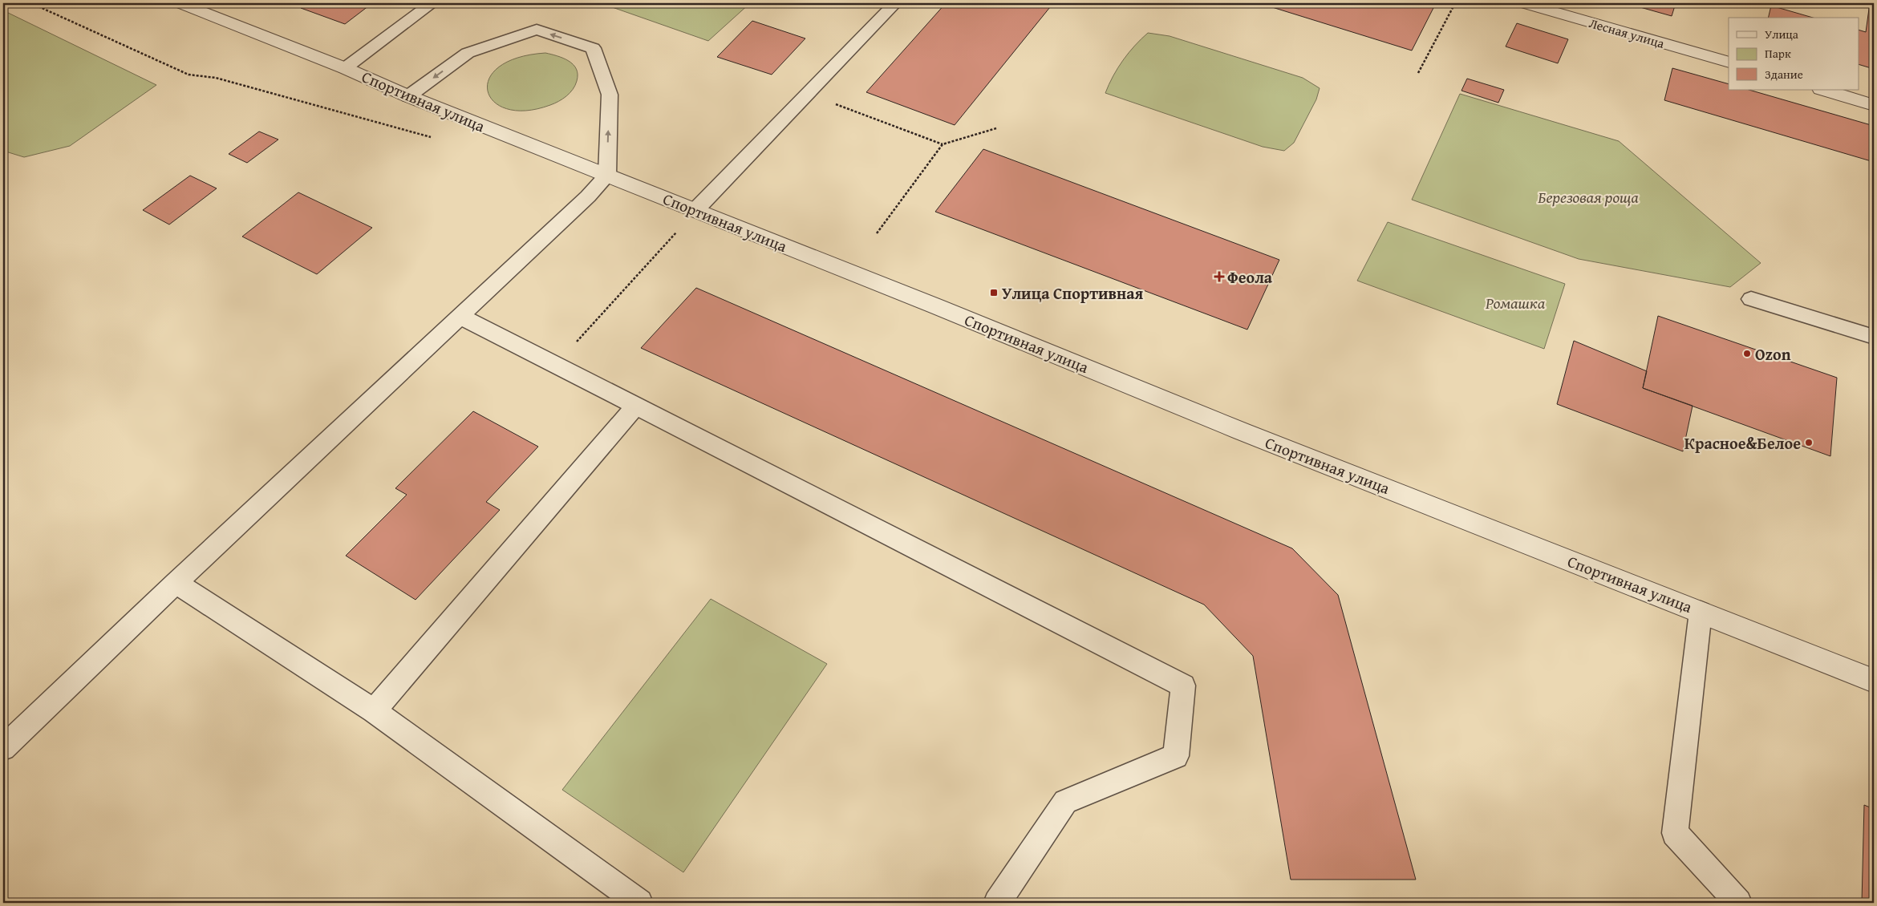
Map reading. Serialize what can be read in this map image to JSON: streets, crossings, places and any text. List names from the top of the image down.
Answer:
{
  "streets": {
    "street": ["Лесная улица", "Спортивная улица"]
  },
  "parks": ["Березовая роща", "Ромашка"],
  "places": {
    "health": ["Феола"],
    "transit": ["Улица Спортивная"],
    "other": ["Ozon", "Красное&Белое"]
  },
  "legend": ["Улица", "Парк", "Здание"]
}
